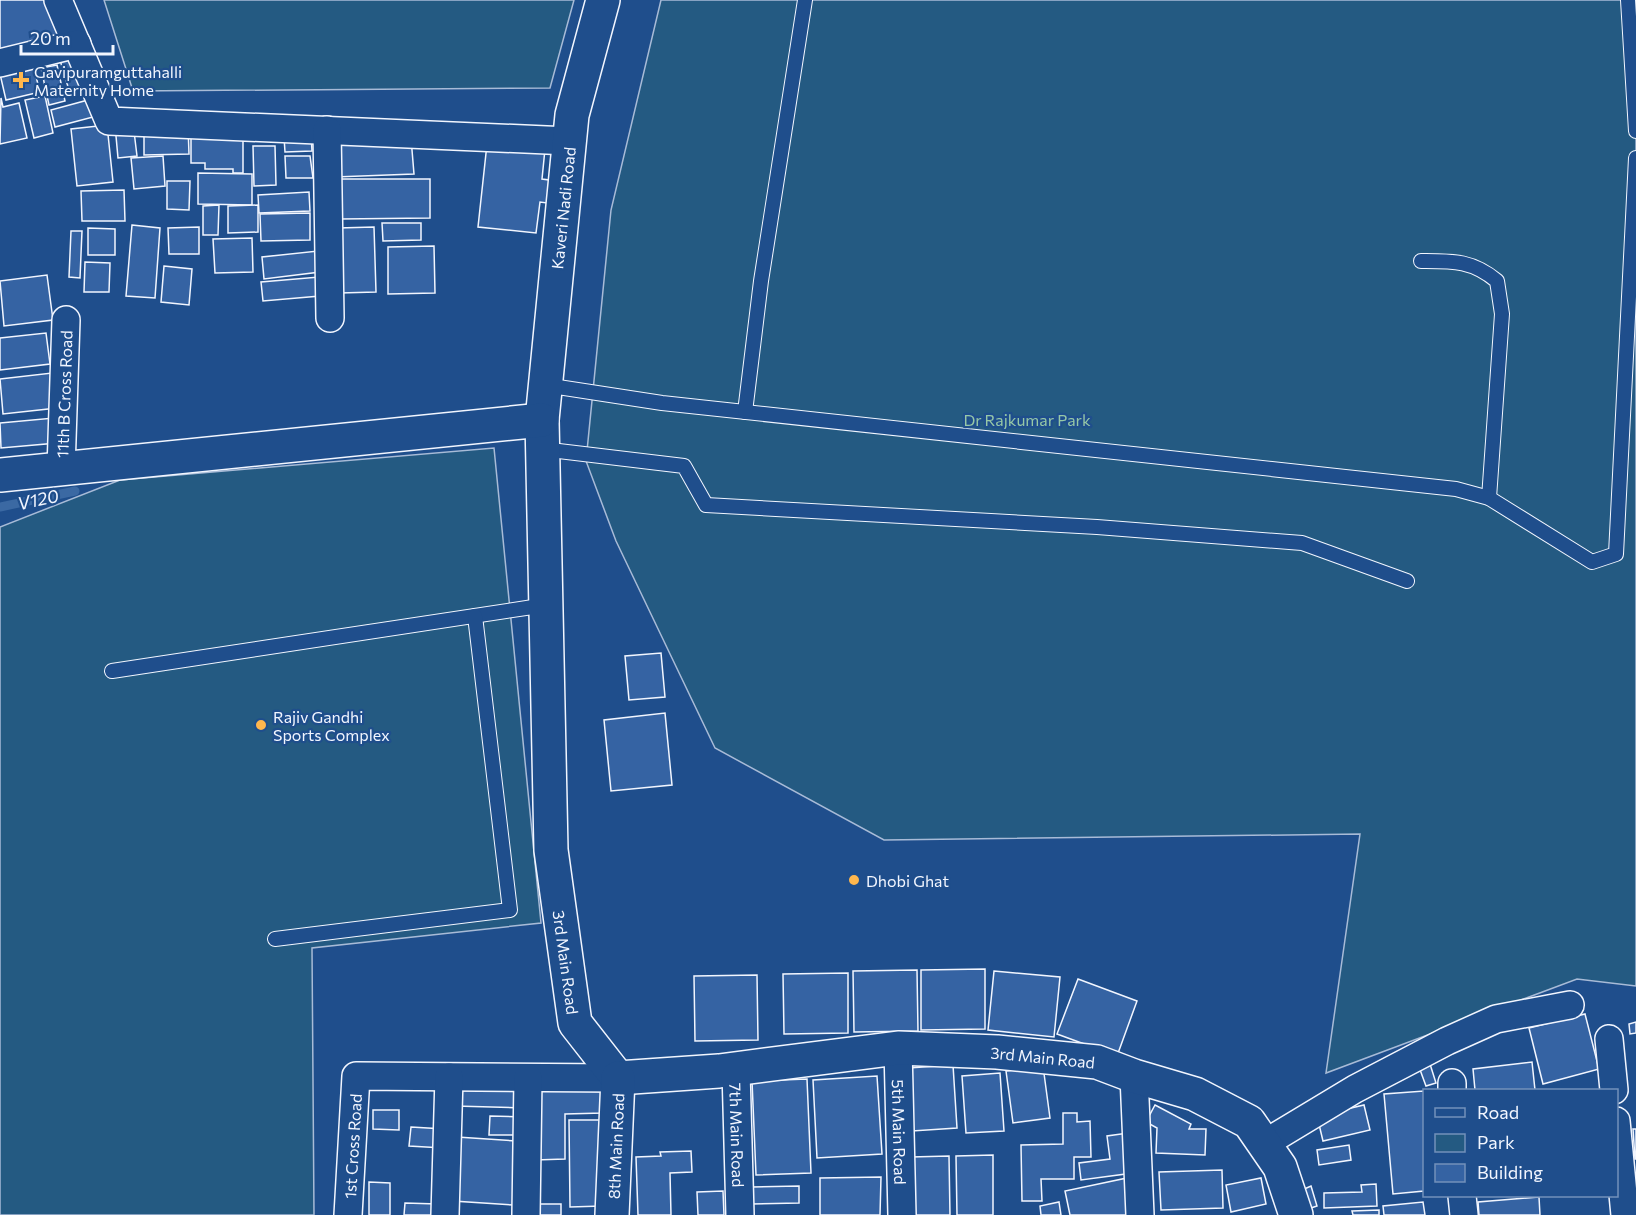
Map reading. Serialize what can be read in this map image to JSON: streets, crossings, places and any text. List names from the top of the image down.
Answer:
{
  "streets": {
    "street": [
      "Kaveri Nadi Road",
      "11th B Cross Road",
      "3rd Main Road",
      "5th Main Road",
      "7th Main Road",
      "1st Cross Road",
      "8th Main Road"
    ]
  },
  "crossings": [
    ["Kaveri Nadi Road", "3rd Main Road"],
    ["3rd Main Road", "5th Main Road"],
    ["3rd Main Road", "7th Main Road"],
    ["3rd Main Road", "8th Main Road"]
  ],
  "water": ["V120"],
  "parks": ["Dr Rajkumar Park"],
  "places": {
    "health": ["Gavipuramguttahalli Maternity Home"],
    "other": ["Rajiv Gandhi Sports Complex", "Dhobi Ghat"]
  },
  "legend": ["Road", "Park", "Building"],
  "scale_bar": "20 m"
}
